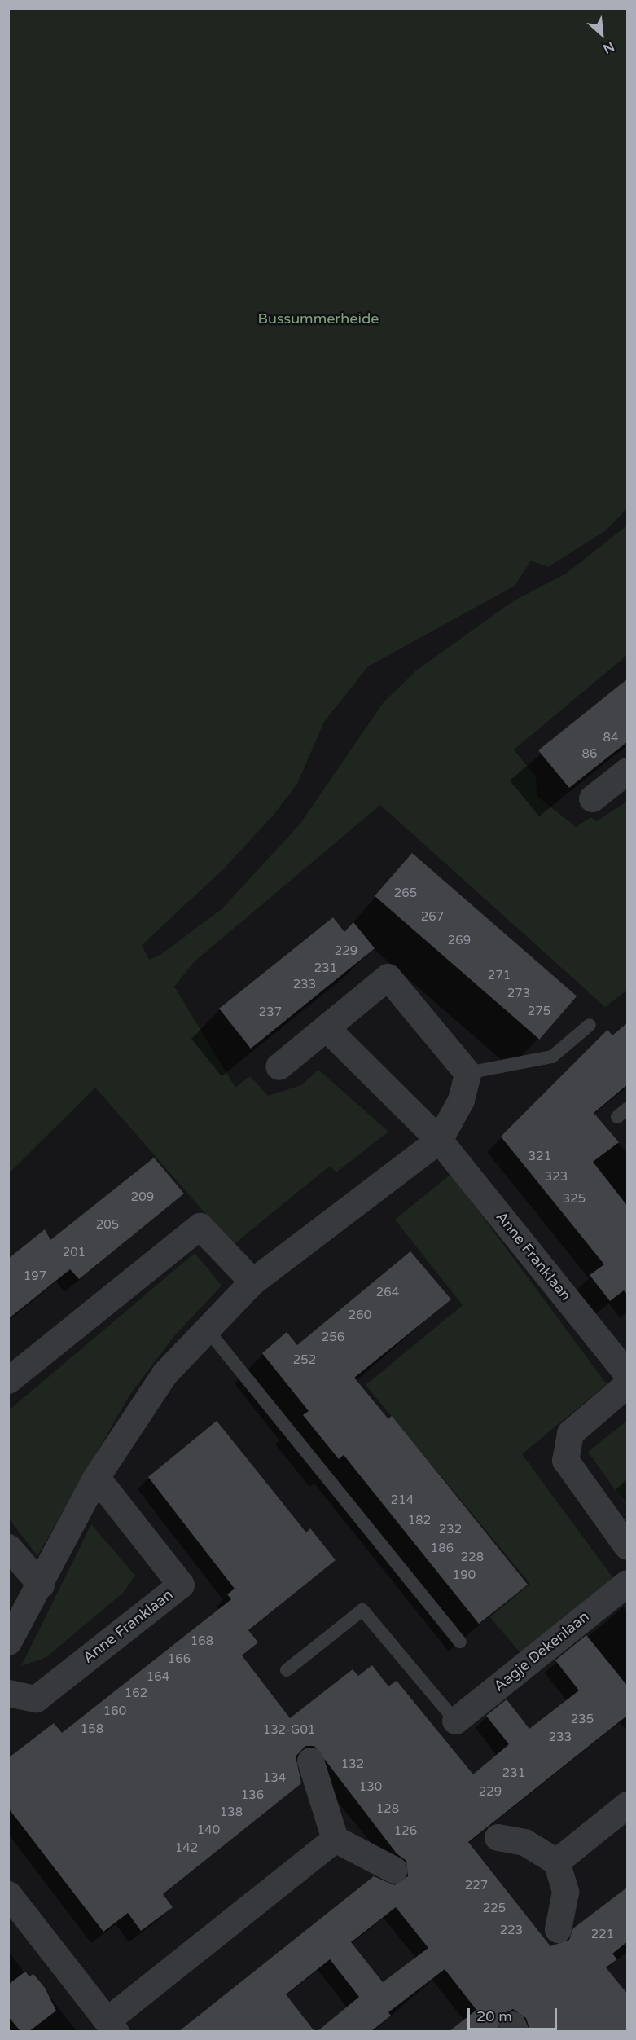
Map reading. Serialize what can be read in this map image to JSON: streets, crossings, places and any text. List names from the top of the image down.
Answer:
{
  "streets": {
    "street": ["Anne Franklaan", "Aagje Dekenlaan"]
  },
  "parks": ["Bussummerheide"],
  "house_numbers": [
    "84",
    "86",
    "265",
    "267",
    "269",
    "229",
    "231",
    "271",
    "233",
    "273",
    "275",
    "237",
    "321",
    "323",
    "209",
    "325",
    "205",
    "201",
    "197",
    "264",
    "260",
    "256",
    "252",
    "214",
    "182",
    "232",
    "186",
    "228",
    "190",
    "168",
    "166",
    "164",
    "162",
    "160",
    "235",
    "158",
    "132-G01",
    "233",
    "132",
    "231",
    "134",
    "130",
    "229",
    "136",
    "128",
    "138",
    "140",
    "126",
    "142",
    "227",
    "225",
    "223",
    "221"
  ],
  "scale_bar": "20 m",
  "north": "bottom right"
}
